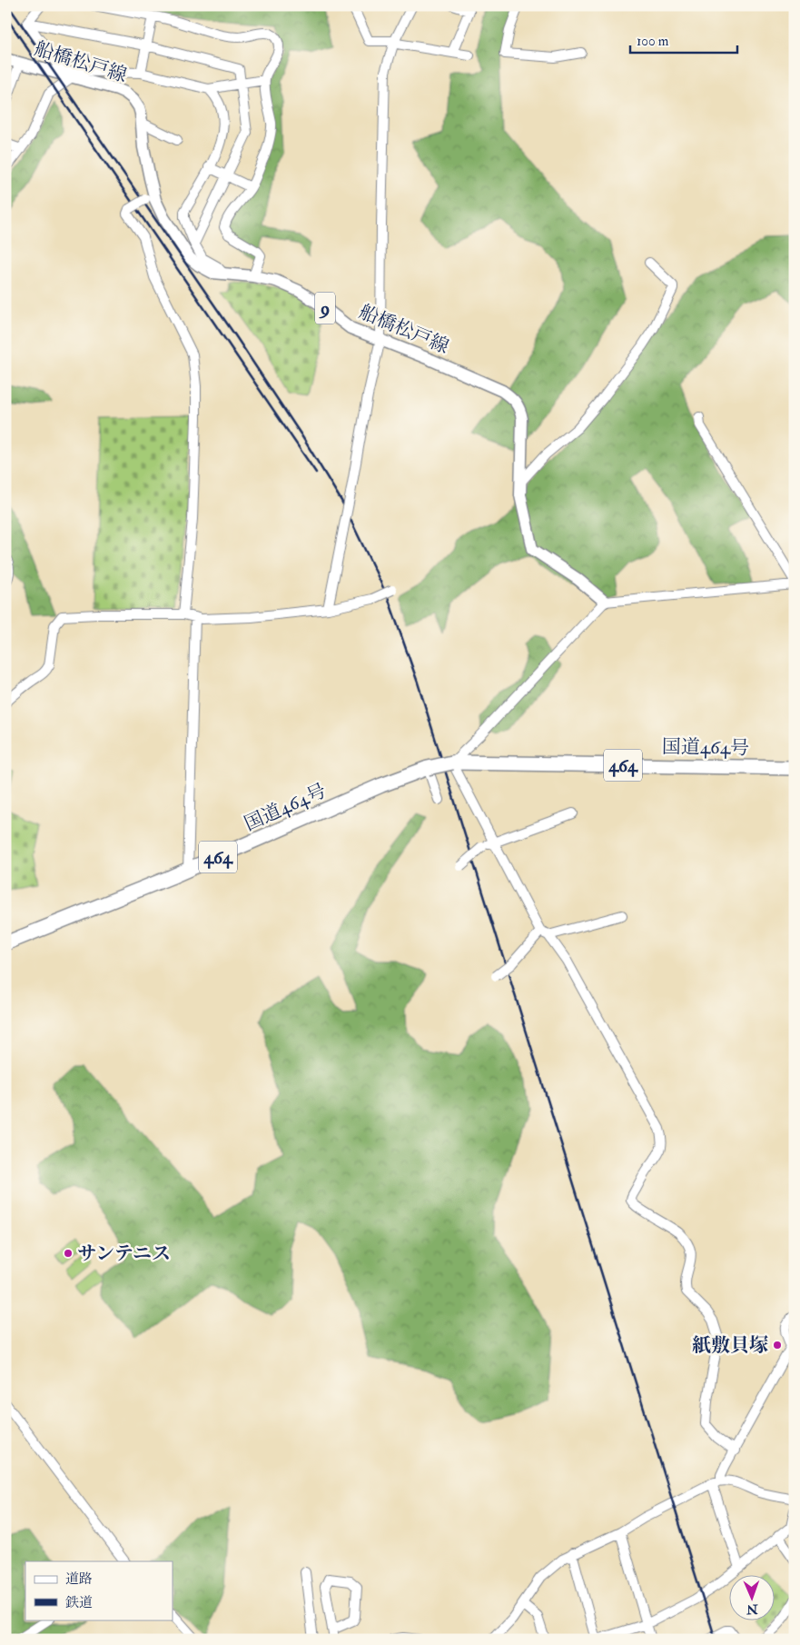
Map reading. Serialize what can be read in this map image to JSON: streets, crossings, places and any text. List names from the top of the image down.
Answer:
{
  "streets": {
    "highway": ["国道464号", "464"],
    "main road": ["船橋松戸線", "9"]
  },
  "crossings": [
    ["国道464号", "464"]
  ],
  "places": ["サンテニス", "紙敷貝塚"],
  "legend": ["道路", "鉄道"],
  "scale_bar": "100 m",
  "north": "bottom"
}
